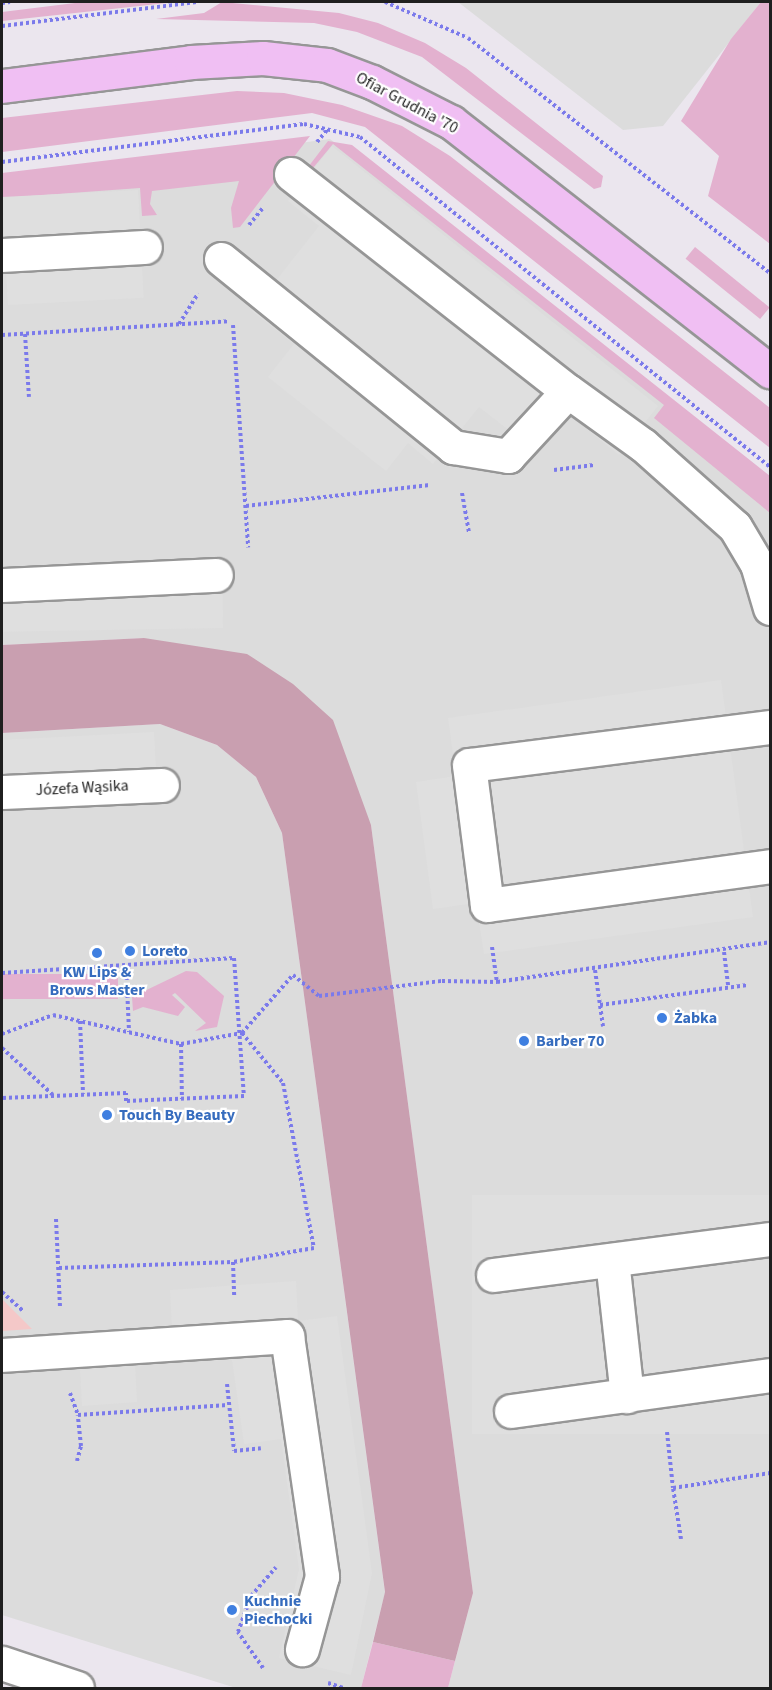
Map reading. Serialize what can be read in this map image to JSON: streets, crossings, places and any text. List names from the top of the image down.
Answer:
{
  "streets": {
    "street": ["Ofiar Grudnia '70", "Józefa Wąsika"]
  },
  "places": [
    "Loreto",
    "KW Lips & Brows Master",
    "Żabka",
    "Barber 70",
    "Touch By Beauty",
    "Kuchnie Piechocki"
  ]
}
